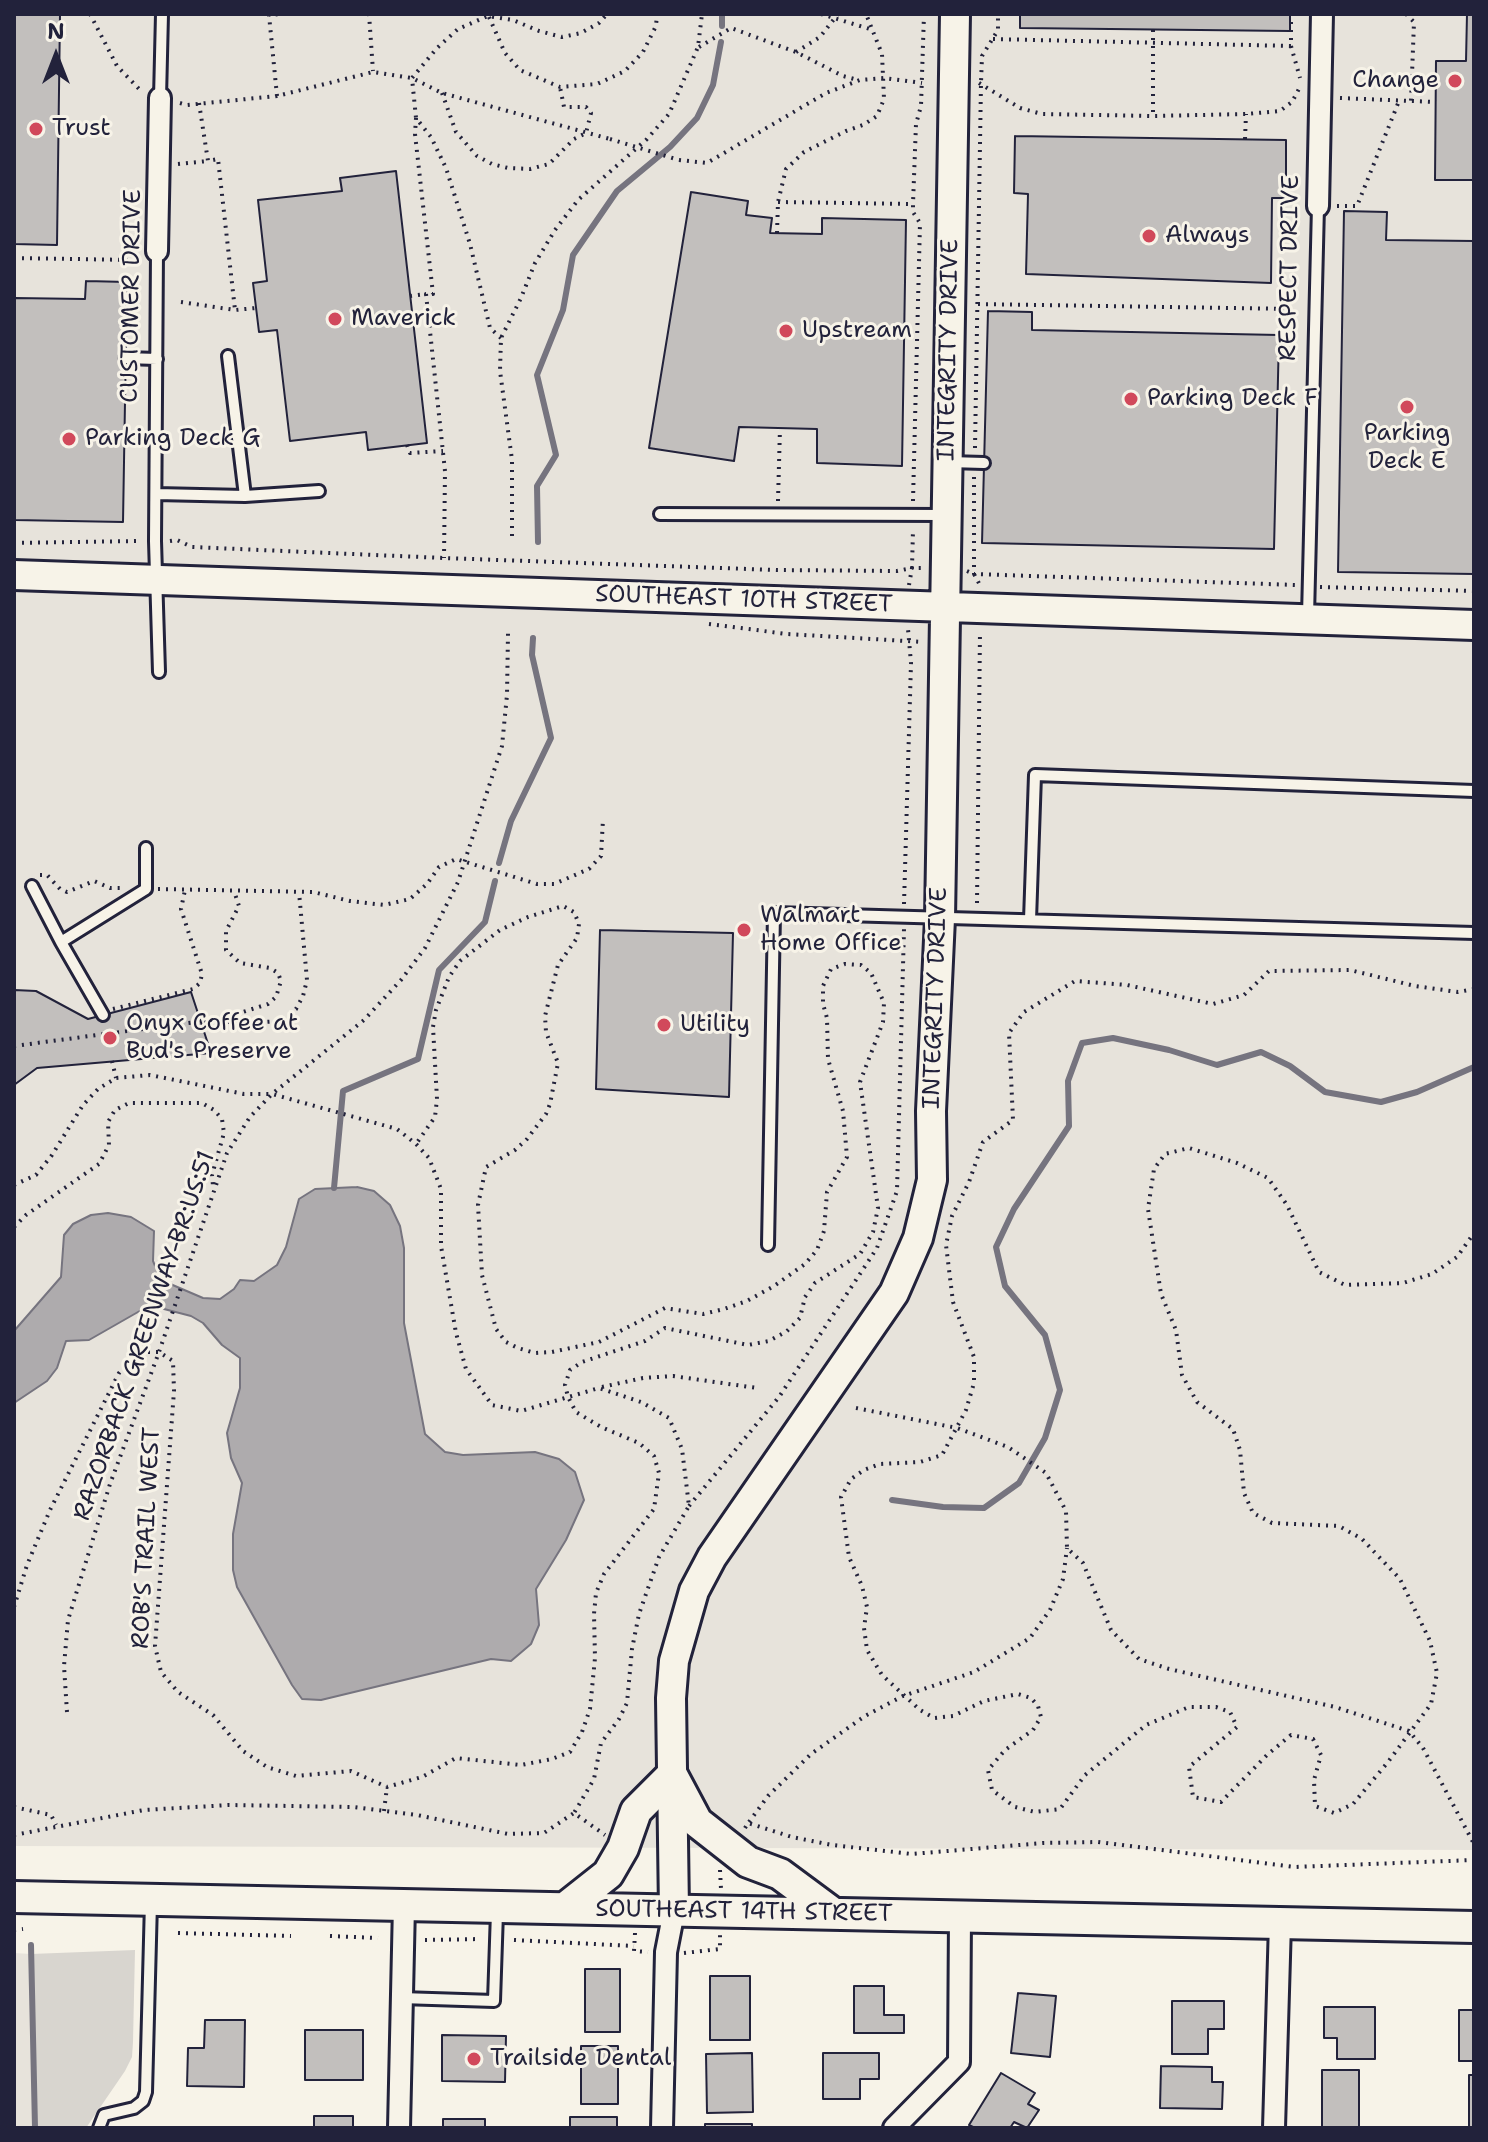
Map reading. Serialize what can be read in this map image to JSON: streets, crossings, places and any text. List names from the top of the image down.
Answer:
{
  "streets": {
    "main road": ["SOUTHEAST 14TH STREET"],
    "street": [
      "RESPECT DRIVE",
      "CUSTOMER DRIVE",
      "INTEGRITY DRIVE",
      "SOUTHEAST 10TH STREET"
    ],
    "path": ["RAZORBACK GREENWAY-BR:US:51", "ROB'S TRAIL WEST"]
  },
  "crossings": [
    ["RESPECT DRIVE", "SOUTHEAST 10TH STREET"],
    ["CUSTOMER DRIVE", "SOUTHEAST 10TH STREET"],
    ["INTEGRITY DRIVE", "SOUTHEAST 10TH STREET"],
    ["INTEGRITY DRIVE", "SOUTHEAST 14TH STREET"],
    ["RAZORBACK GREENWAY-BR:US:51", "ROB'S TRAIL WEST"]
  ],
  "places": [
    "Change",
    "Trust",
    "Always",
    "Maverick",
    "Upstream",
    "Parking Deck F",
    "Parking Deck E",
    "Parking Deck G",
    "Walmart Home Office",
    "Utility",
    "Onyx Coffee at Bud's Preserve",
    "Trailside Dental"
  ],
  "north": "top"
}
